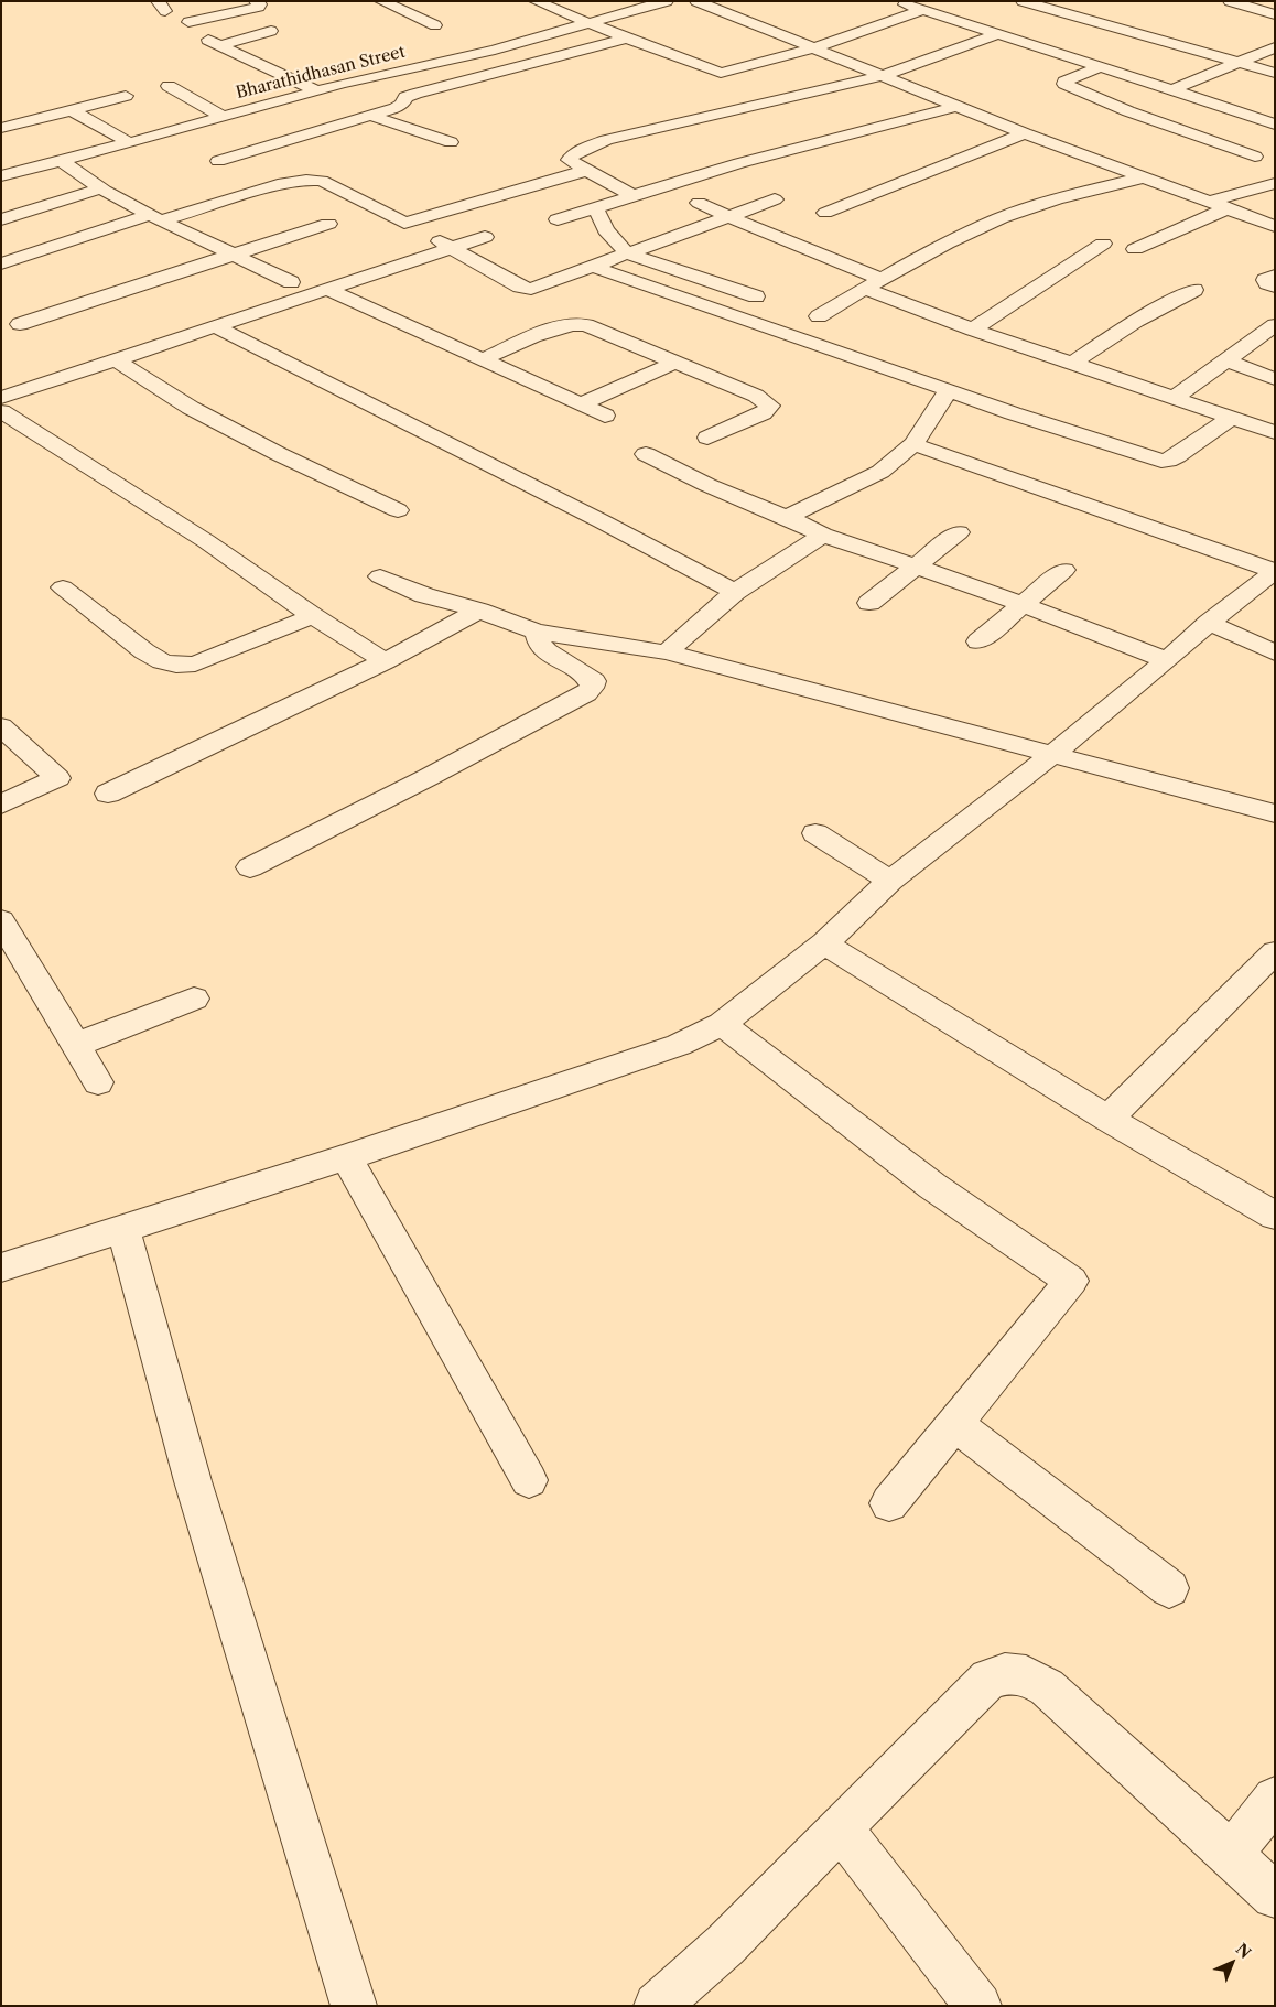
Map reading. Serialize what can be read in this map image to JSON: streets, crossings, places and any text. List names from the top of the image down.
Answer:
{
  "streets": {
    "street": ["Bharathidhasan Street"]
  },
  "north": "top right"
}
